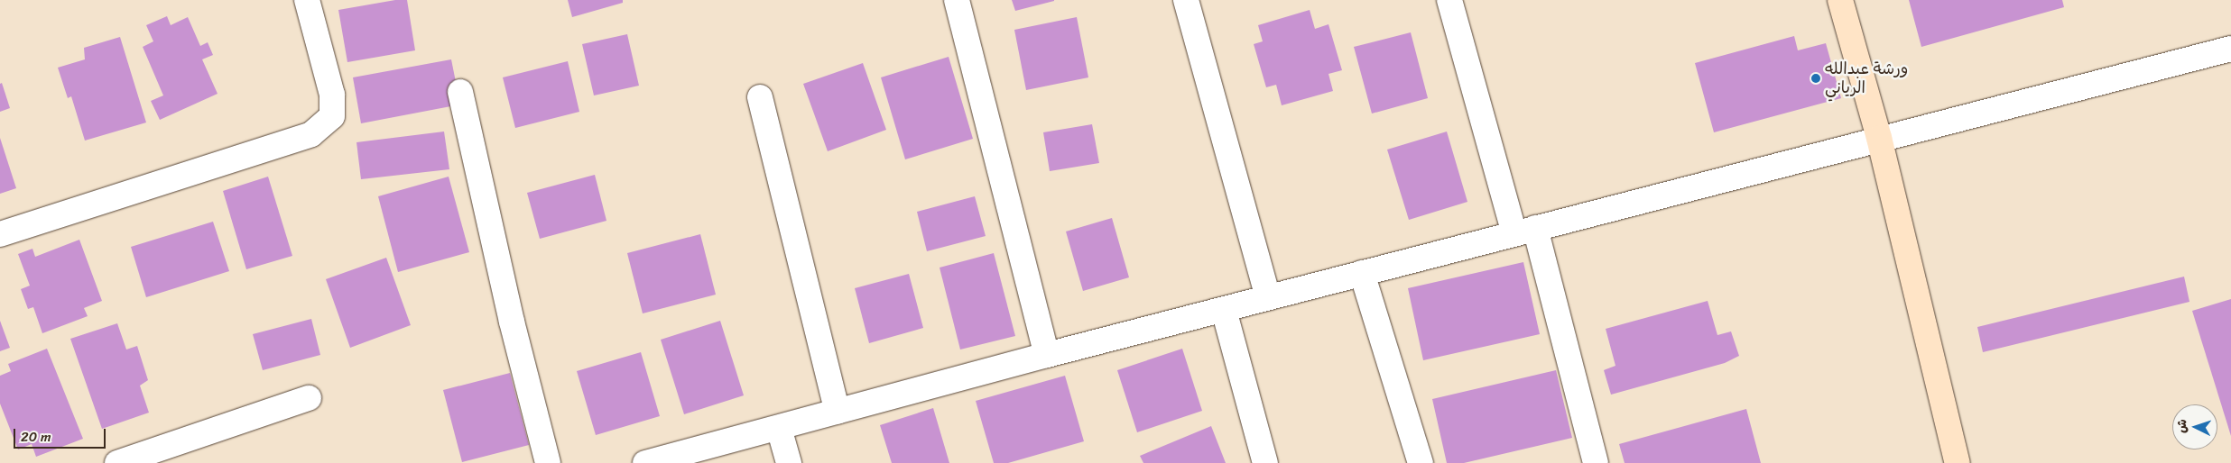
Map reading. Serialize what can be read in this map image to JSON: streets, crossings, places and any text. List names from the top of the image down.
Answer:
{
  "places": ["ورشة عبدالله الرياني"],
  "scale_bar": "20 m",
  "north": "left"
}
